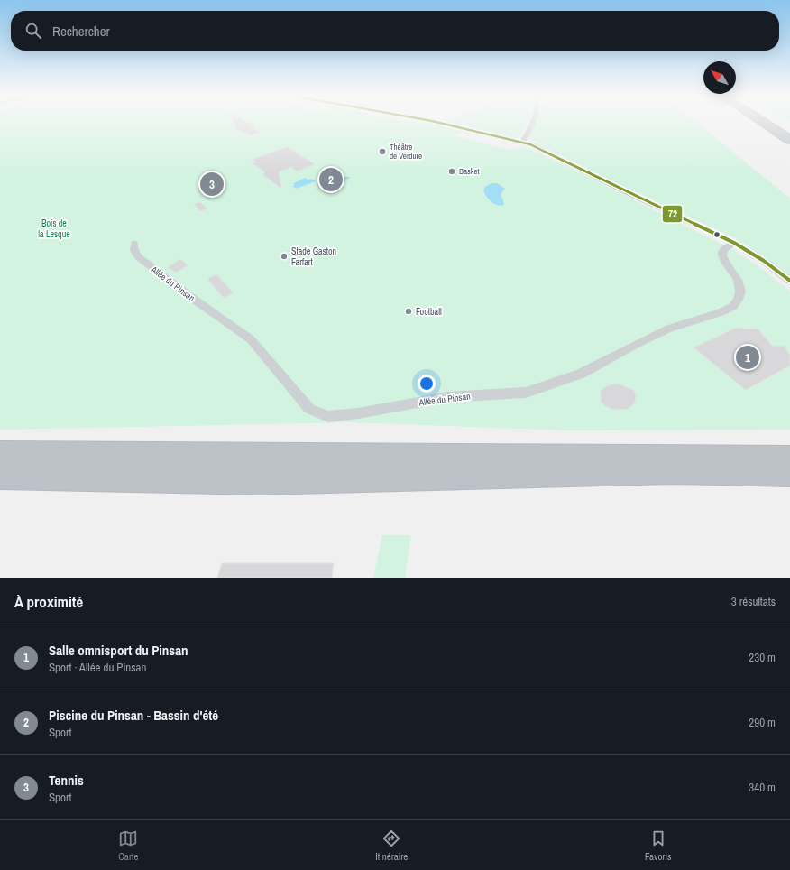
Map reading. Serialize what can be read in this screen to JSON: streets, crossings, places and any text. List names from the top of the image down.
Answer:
{
  "streets": {
    "street": ["Allée du Pinsan"]
  },
  "parks": ["Bois de la Lesque"],
  "places": [
    "Théâtre de Verdure",
    "Basket",
    "Stade Gaston Farfart",
    "Football"
  ],
  "lines": ["transit line 72"],
  "north": "top left",
  "page": {
    "search": "Rechercher",
    "pins": ["2", "3", "1"],
    "heading": ["À proximité", "3 résultats"],
    "list": [
      {
        "mark": "1",
        "name": "Salle omnisport du Pinsan",
        "note": "Sport · Allée du Pinsan",
        "value": "230 m"
      },
      {
        "mark": "2",
        "name": "Piscine du Pinsan - Bassin d'été",
        "note": "Sport",
        "value": "290 m"
      },
      {
        "mark": "3",
        "name": "Tennis",
        "note": "Sport",
        "value": "340 m"
      }
    ],
    "nav": ["Carte", "Itinéraire", "Favoris"]
  }
}
